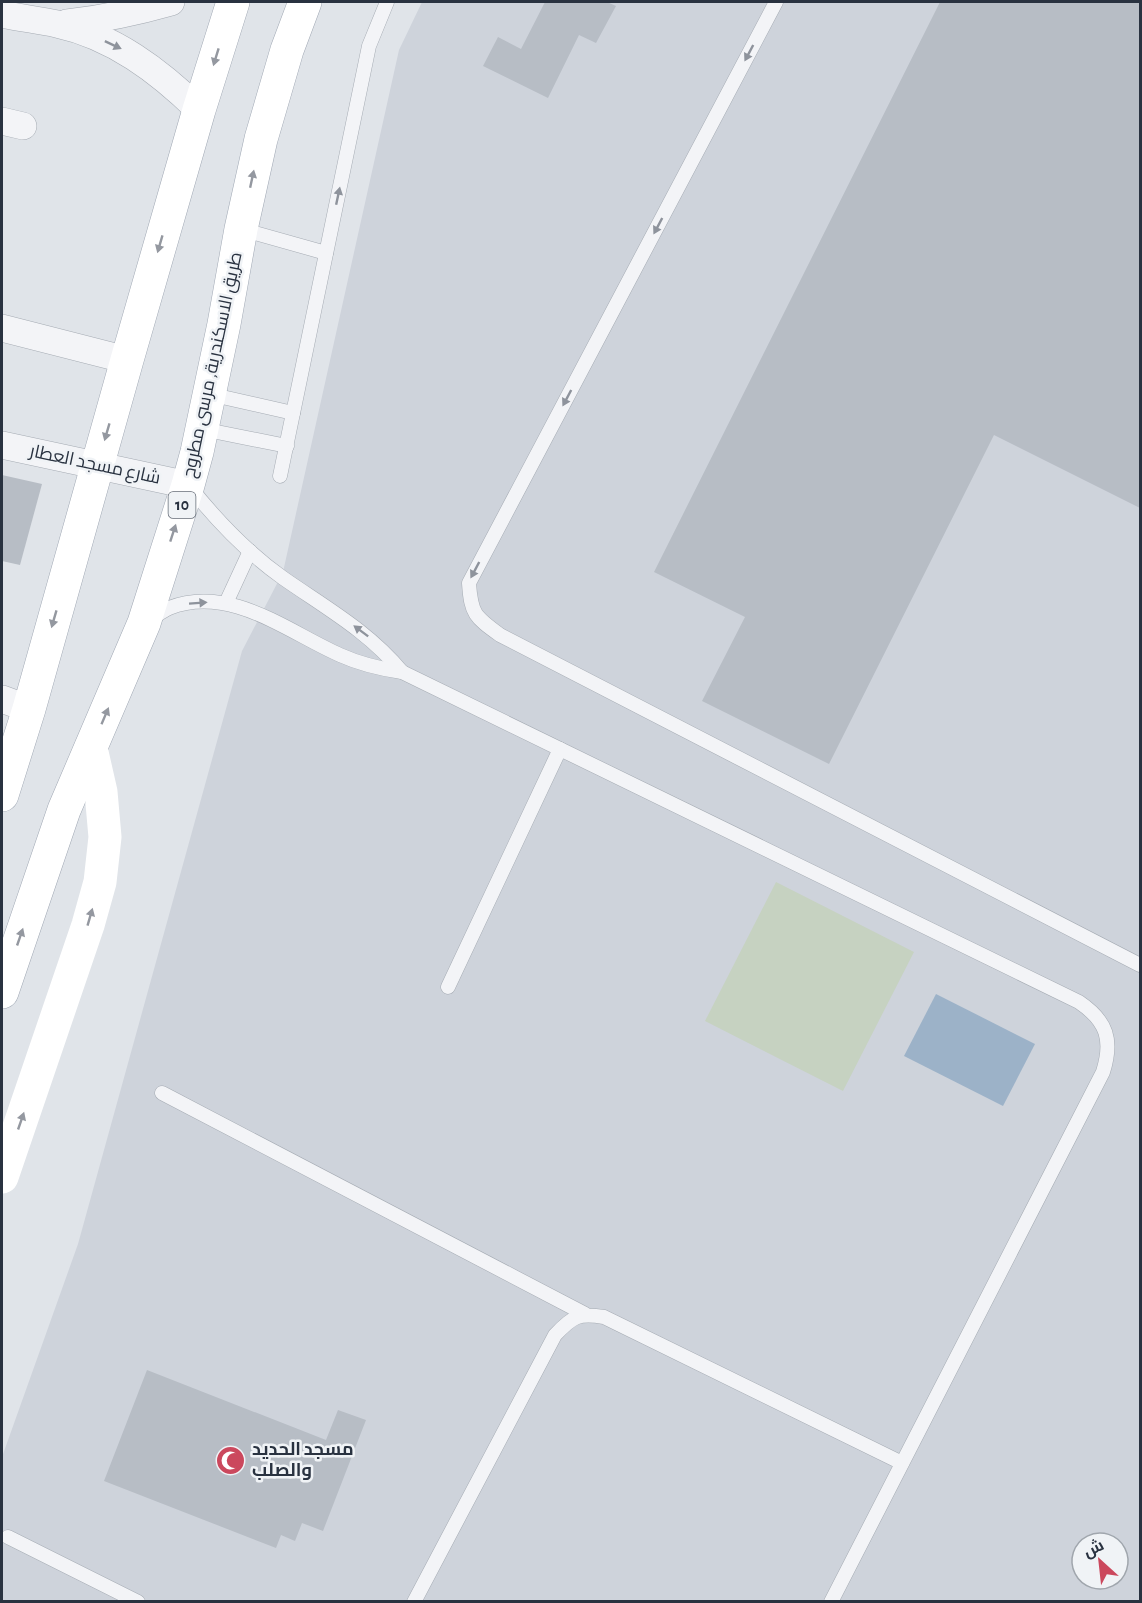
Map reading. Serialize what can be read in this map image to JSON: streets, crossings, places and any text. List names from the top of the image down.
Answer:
{
  "streets": {
    "main road": ["طريق الاسكندرية, مرسى مطروح", "10"],
    "street": ["شارع مسجد العطار"]
  },
  "crossings": [
    ["طريق الاسكندرية, مرسى مطروح", "شارع مسجد العطار"]
  ],
  "places": {
    "mosque": ["مسجد الحديد والصلب"]
  },
  "north": "top left"
}
